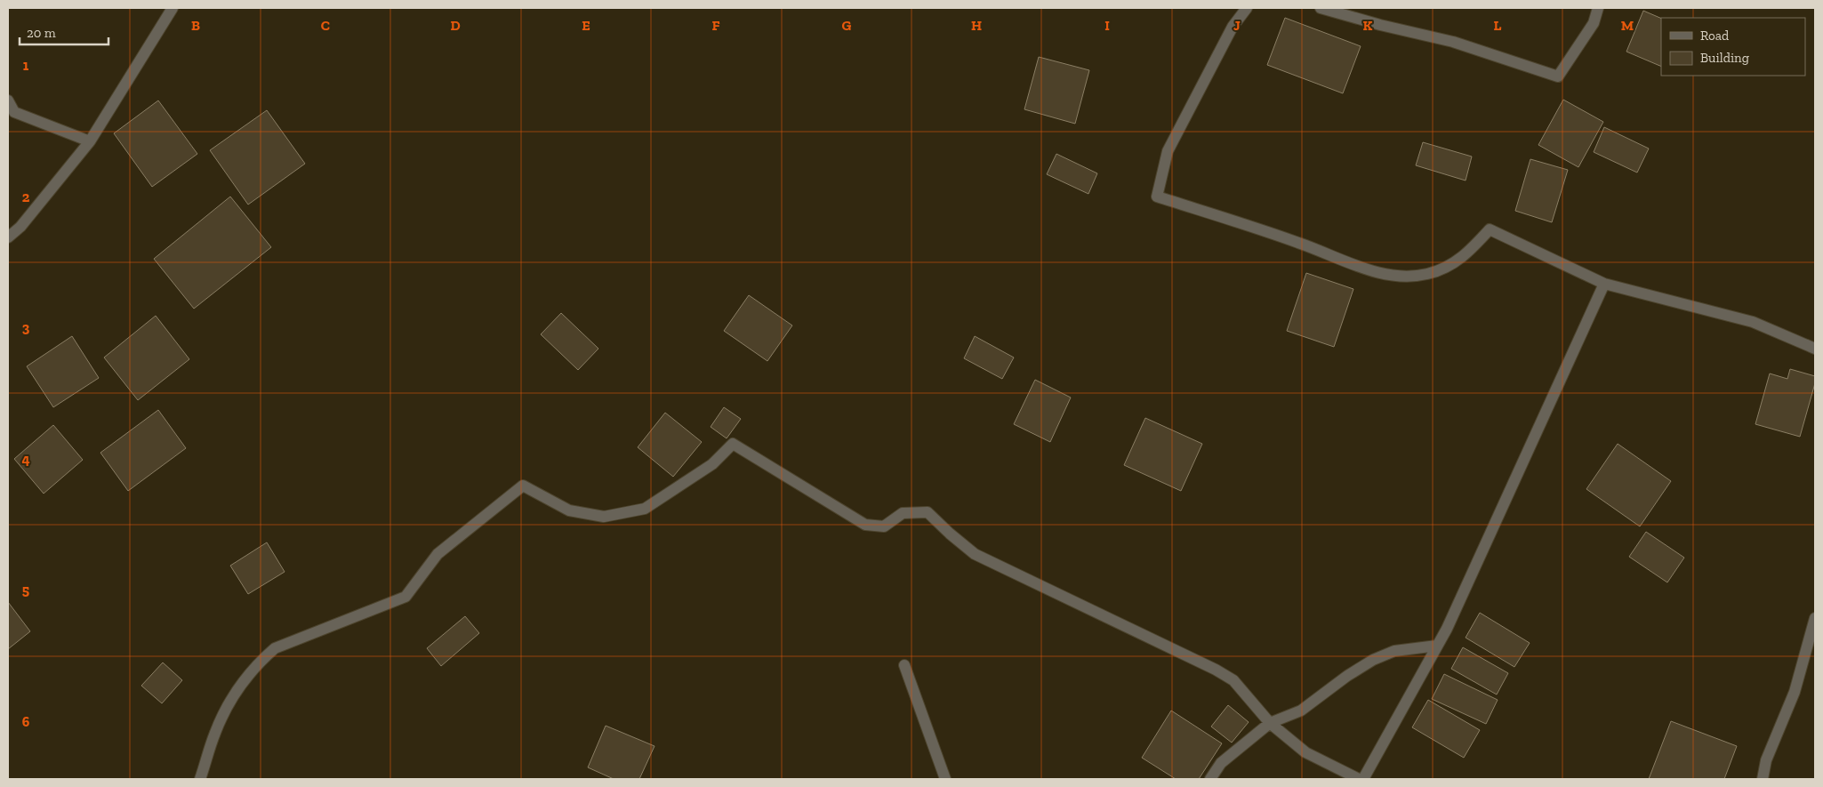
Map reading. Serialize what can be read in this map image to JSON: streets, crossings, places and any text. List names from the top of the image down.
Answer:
{
  "legend": ["Road", "Building"],
  "scale_bar": "20 m",
  "grid": {
    "columns": [
      "B",
      "C",
      "D",
      "E",
      "F",
      "G",
      "H",
      "I",
      "J",
      "K",
      "L",
      "M"
    ],
    "rows": [
      "1",
      "2",
      "3",
      "4",
      "5",
      "6"
    ]
  }
}
